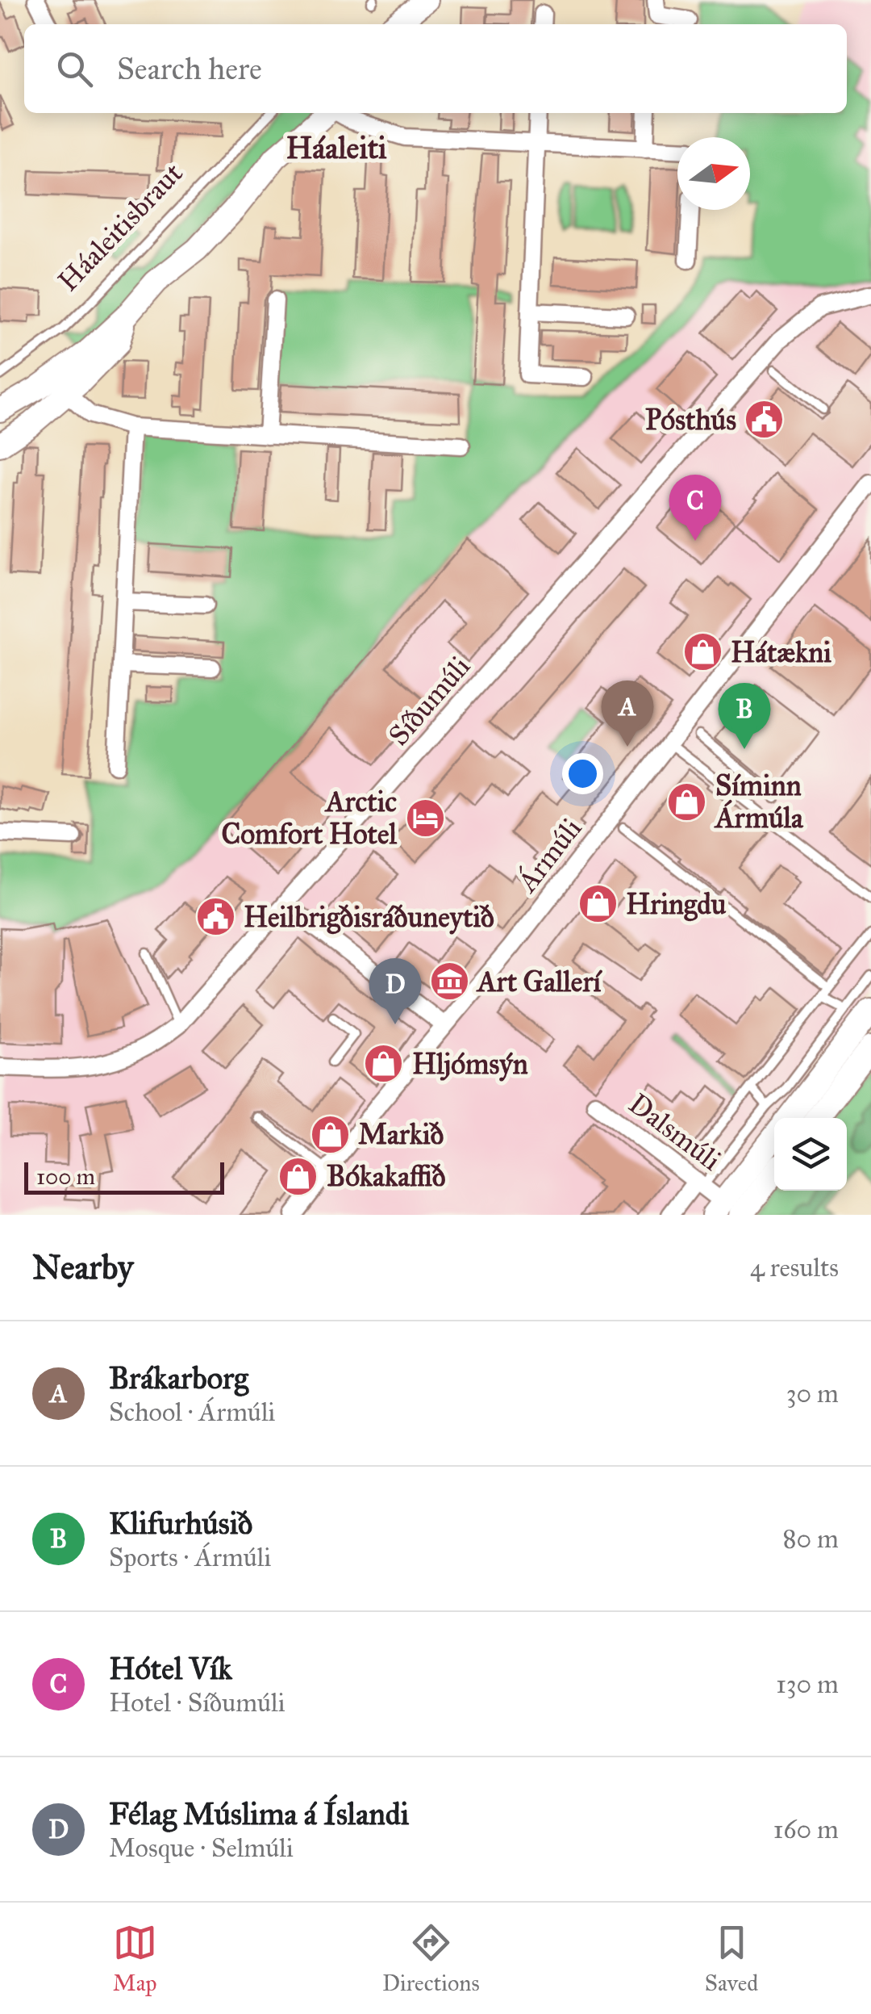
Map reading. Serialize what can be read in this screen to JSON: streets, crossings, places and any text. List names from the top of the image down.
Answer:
{
  "streets": {
    "street": ["Síðumúli", "Ármúli", "Dalsmúli"],
    "lane": ["Háaleitisbraut"]
  },
  "districts": ["Háaleiti"],
  "places": {
    "public building": ["Pósthús", "Heilbrigðisráðuneytið"],
    "shop": [
      "Hátækni",
      "Síminn Ármúla",
      "Hringdu",
      "Hljómsýn",
      "Markið",
      "Bókakaffið"
    ],
    "hotel": ["Arctic Comfort Hotel"],
    "museum": ["Art Gallerí"]
  },
  "scale_bar": "100 m",
  "north": "right",
  "page": {
    "search": "Search here",
    "pins": [
      "C",
      "A",
      "B",
      "D"
    ],
    "scale": "100 m",
    "heading": ["Nearby", "4 results"],
    "list": [
      {
        "mark": "A",
        "name": "Brákarborg",
        "note": "School · Ármúli",
        "value": "30 m"
      },
      {
        "mark": "B",
        "name": "Klifurhúsið",
        "note": "Sports · Ármúli",
        "value": "80 m"
      },
      {
        "mark": "C",
        "name": "Hótel Vík",
        "note": "Hotel · Síðumúli",
        "value": "130 m"
      },
      {
        "mark": "D",
        "name": "Félag Múslima á Íslandi",
        "note": "Mosque · Selmúli",
        "value": "160 m"
      }
    ],
    "nav": ["Map", "Directions", "Saved"]
  }
}
